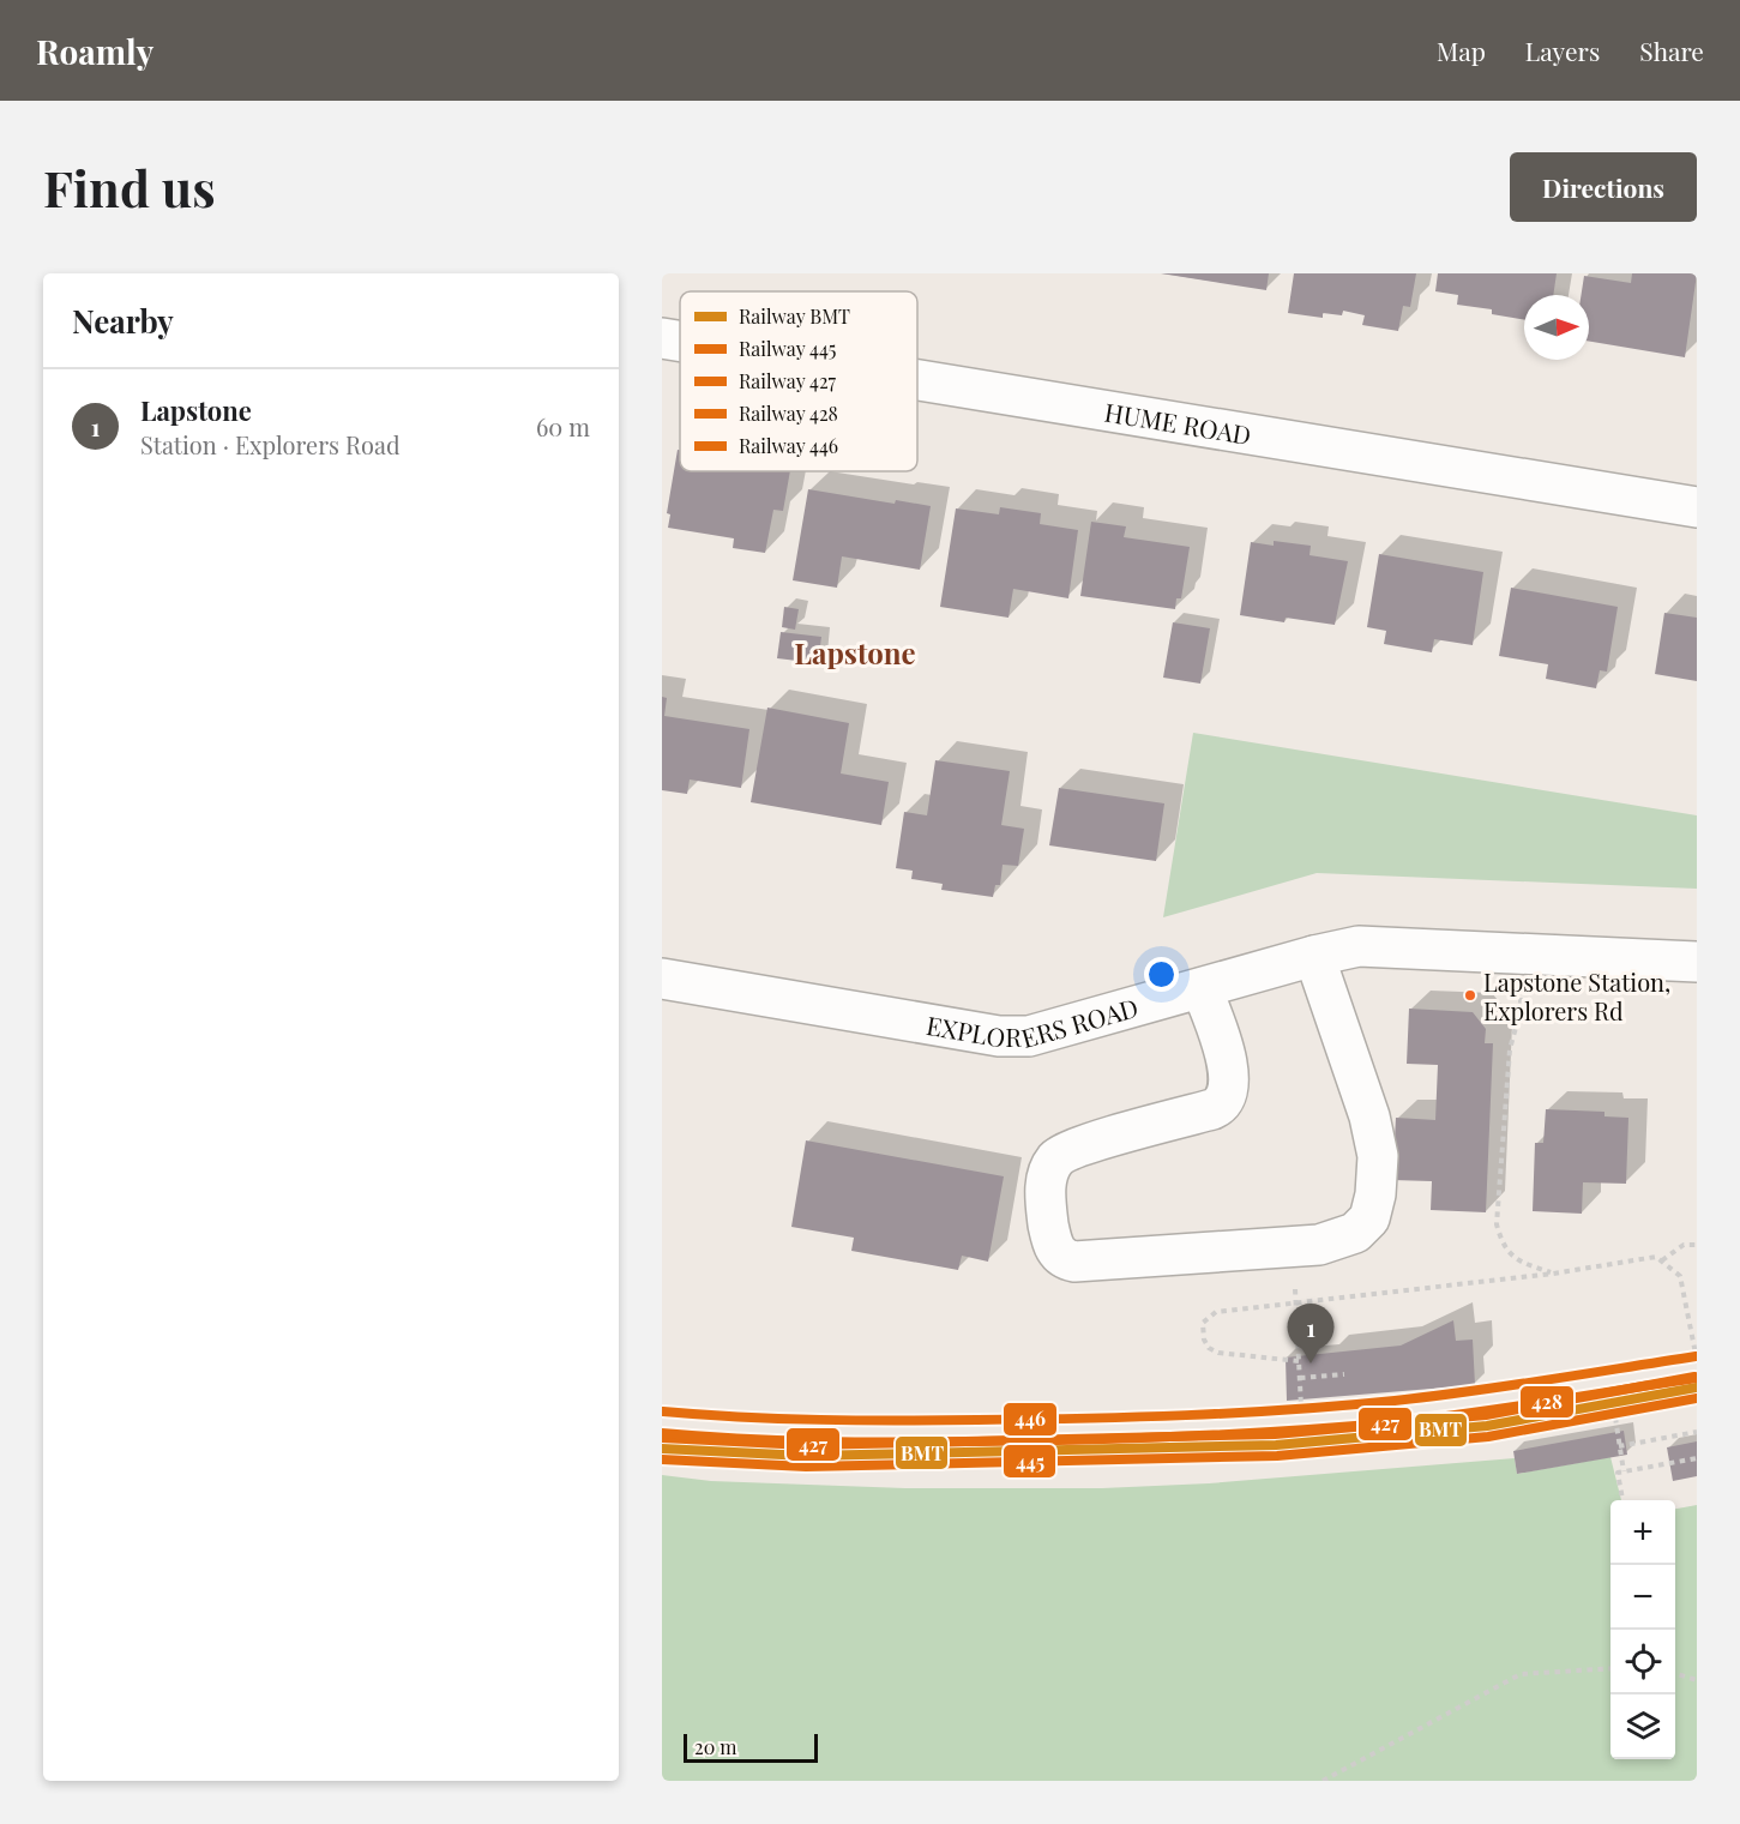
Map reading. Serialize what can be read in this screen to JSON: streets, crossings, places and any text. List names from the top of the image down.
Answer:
{
  "streets": {
    "street": ["HUME ROAD", "EXPLORERS ROAD"]
  },
  "districts": ["Lapstone"],
  "places": ["Lapstone Station, Explorers Rd"],
  "lines": [
    "rail line 446",
    "rail line 427",
    "rail line 428",
    "rail line BMT",
    "rail line 445"
  ],
  "legend": [
    "Railway BMT",
    "Railway 445",
    "Railway 427",
    "Railway 428",
    "Railway 446"
  ],
  "scale_bar": "20 m",
  "north": "right",
  "page": {
    "header": "Roamly",
    "nav": ["Map", "Layers", "Share"],
    "buttons": "Directions",
    "title": "Find us",
    "heading": "Nearby",
    "list": [
      {
        "mark": "1",
        "name": "Lapstone",
        "note": "Station · Explorers Road",
        "value": "60 m"
      }
    ],
    "pins": "1",
    "map_buttons": ["+", "−"],
    "scale": "20 m"
  }
}
